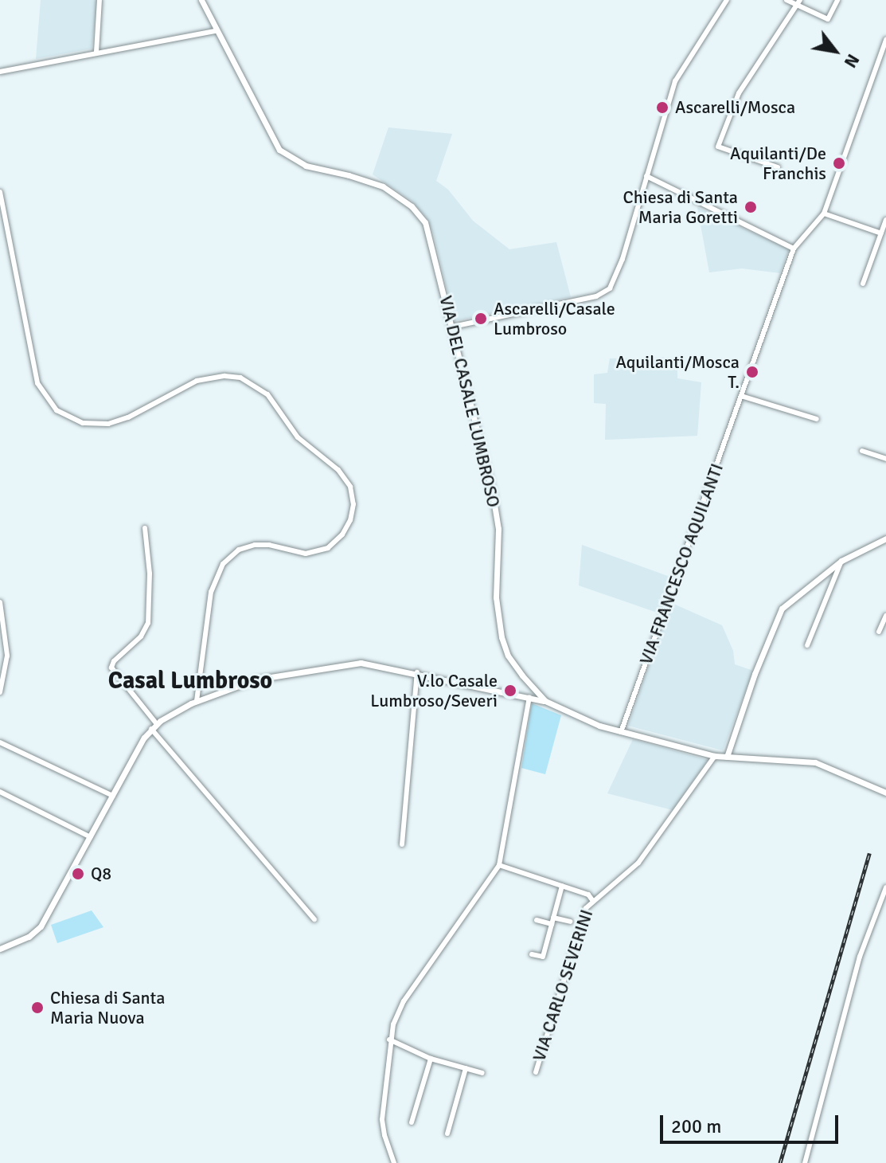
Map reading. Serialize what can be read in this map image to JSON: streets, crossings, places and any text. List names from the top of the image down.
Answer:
{
  "streets": {
    "street": ["VIA DEL CASALE LUMBROSO", "VIA FRANCESCO AQUILANTI", "VIA CARLO SEVERINI"]
  },
  "crossings": [
    ["VIA DEL CASALE LUMBROSO", "VIA FRANCESCO AQUILANTI"],
    ["VIA DEL CASALE LUMBROSO", "VIA CARLO SEVERINI"]
  ],
  "districts": ["Casal Lumbroso"],
  "places": [
    "Ascarelli/Mosca",
    "Aquilanti/De Franchis",
    "Chiesa di Santa Maria Goretti",
    "Ascarelli/Casale Lumbroso",
    "Aquilanti/Mosca T.",
    "V.lo Casale Lumbroso/Severi",
    "Q8",
    "Chiesa di Santa Maria Nuova"
  ],
  "scale_bar": "200 m",
  "north": "bottom right"
}
